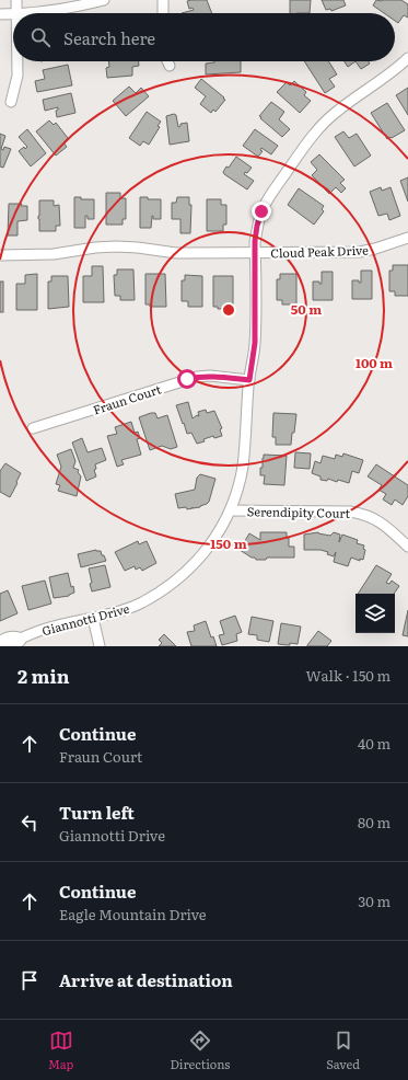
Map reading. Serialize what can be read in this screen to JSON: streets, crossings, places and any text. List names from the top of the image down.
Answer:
{
  "streets": {
    "street": [
      "Cloud Peak Drive",
      "Fraun Court",
      "Serendipity Court",
      "Giannotti Drive"
    ]
  },
  "crossings": [
    ["Cloud Peak Drive", "Giannotti Drive"],
    ["Fraun Court", "Giannotti Drive"],
    ["Serendipity Court", "Giannotti Drive"]
  ],
  "page": {
    "search": "Search here",
    "heading": ["2 min", "Walk · 150 m"],
    "list": [
      ["Continue", "Fraun Court", "40 m"],
      ["Turn left", "Giannotti Drive", "80 m"],
      ["Continue", "Eagle Mountain Drive", "30 m"],
      "Arrive at destination"
    ],
    "nav": ["Map", "Directions", "Saved"]
  },
  "rings": ["50 m", "100 m", "150 m"]
}
